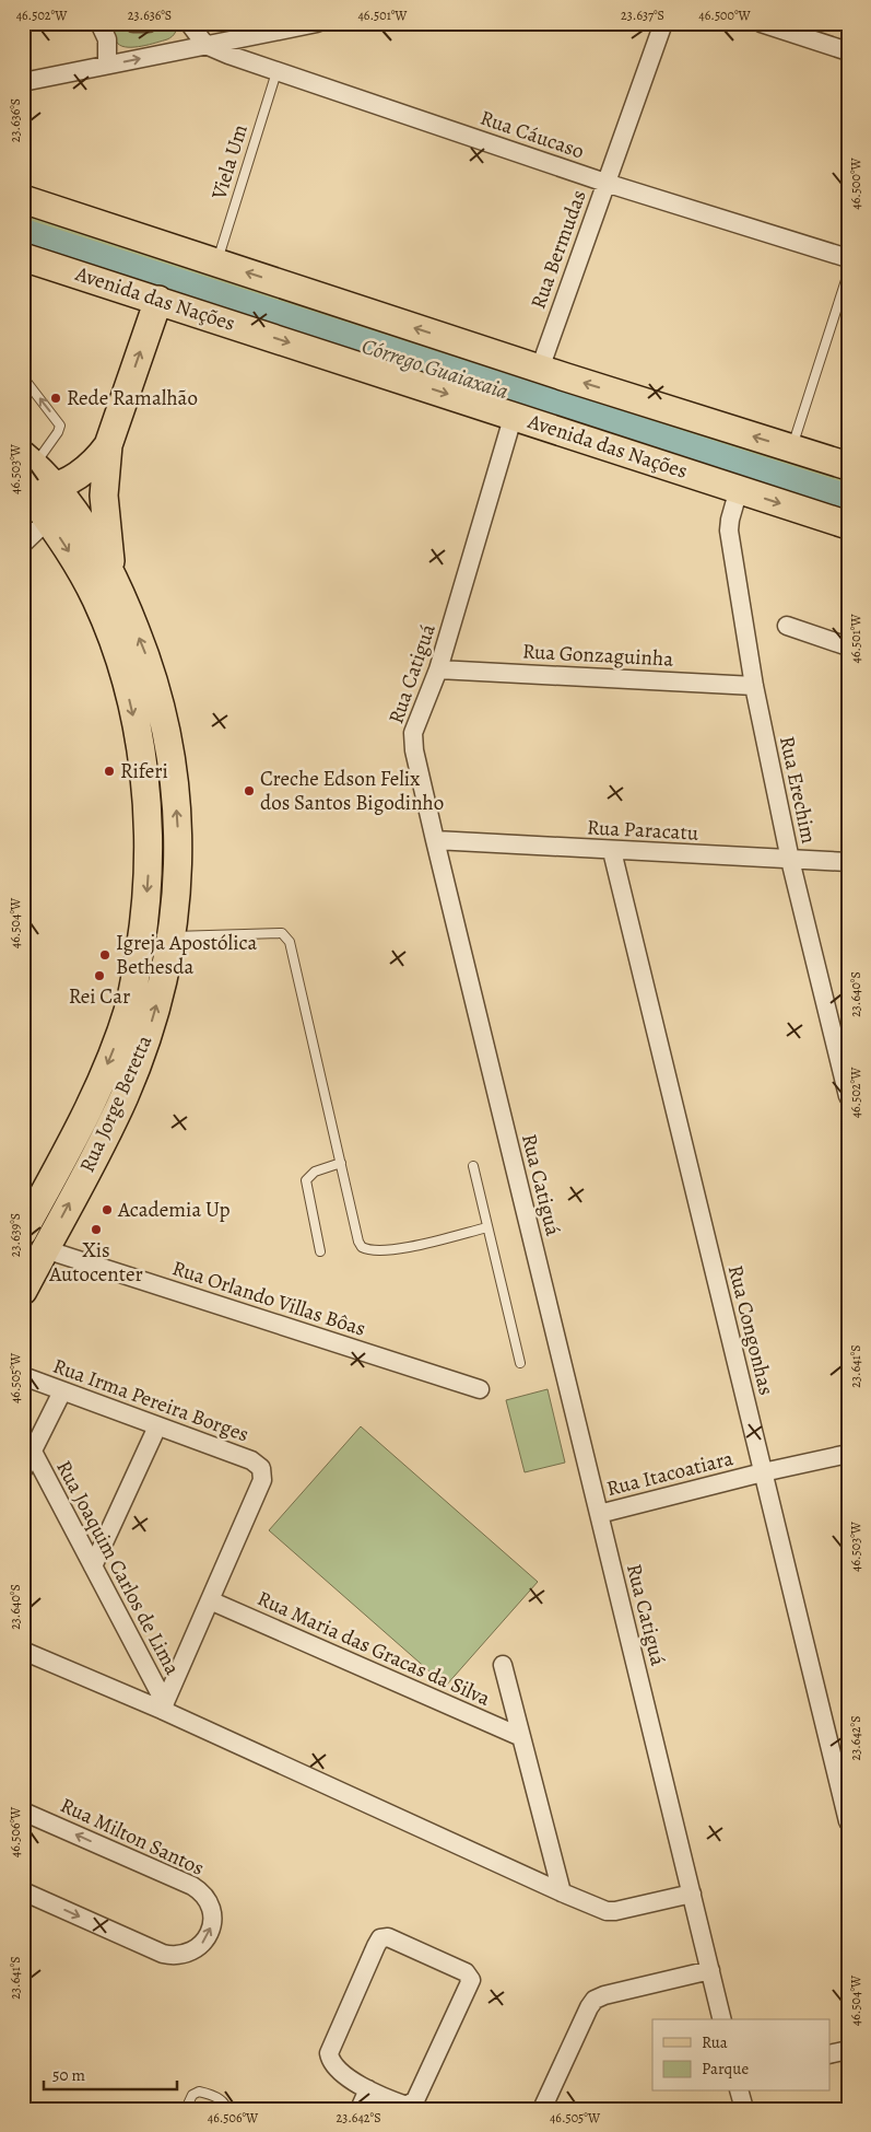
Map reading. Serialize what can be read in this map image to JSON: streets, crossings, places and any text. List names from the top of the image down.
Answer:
{
  "streets": {
    "main road": ["Avenida das Nações", "Rua Jorge Beretta"],
    "street": [
      "Rua Cáucaso",
      "Rua Bermudas",
      "Rua Gonzaguinha",
      "Rua Catiguá",
      "Rua Erechim",
      "Rua Paracatu",
      "Rua Orlando Villas Bôas",
      "Rua Congonhas",
      "Rua Irma Pereira Borges",
      "Rua Itacoatiara",
      "Rua Joaquim Carlos de Lima",
      "Rua Maria das Gracas da Silva",
      "Rua Milton Santos"
    ],
    "lane": ["Viela Um"]
  },
  "crossings": [
    ["Rua Cáucaso", "Viela Um"],
    ["Rua Cáucaso", "Rua Bermudas"],
    ["Avenida das Nações", "Rua Catiguá"],
    ["Avenida das Nações", "Rua Erechim"],
    ["Rua Gonzaguinha", "Rua Catiguá"],
    ["Rua Gonzaguinha", "Rua Erechim"],
    ["Rua Catiguá", "Rua Paracatu"],
    ["Rua Catiguá", "Rua Itacoatiara"],
    ["Rua Erechim", "Rua Paracatu"],
    ["Rua Paracatu", "Rua Congonhas"],
    ["Rua Jorge Beretta", "Rua Orlando Villas Bôas"],
    ["Rua Congonhas", "Rua Itacoatiara"],
    ["Rua Irma Pereira Borges", "Rua Maria das Gracas da Silva"]
  ],
  "water": ["Córrego Guaiaxaia"],
  "places": [
    "Rede Ramalhão",
    "Riferi",
    "Creche Edson Felix dos Santos Bigodinho",
    "Igreja Apostólica Bethesda",
    "Rei Car",
    "Academia Up",
    "Xis Autocenter"
  ],
  "legend": ["Rua", "Parque"],
  "scale_bar": "50 m",
  "coordinates": [
    "46.502°W",
    "23.636°S",
    "46.501°W",
    "23.637°S",
    "46.500°W",
    "46.503°W",
    "46.504°W",
    "23.640°S",
    "23.639°S",
    "23.641°S",
    "46.505°W",
    "23.642°S",
    "46.506°W"
  ]
}
